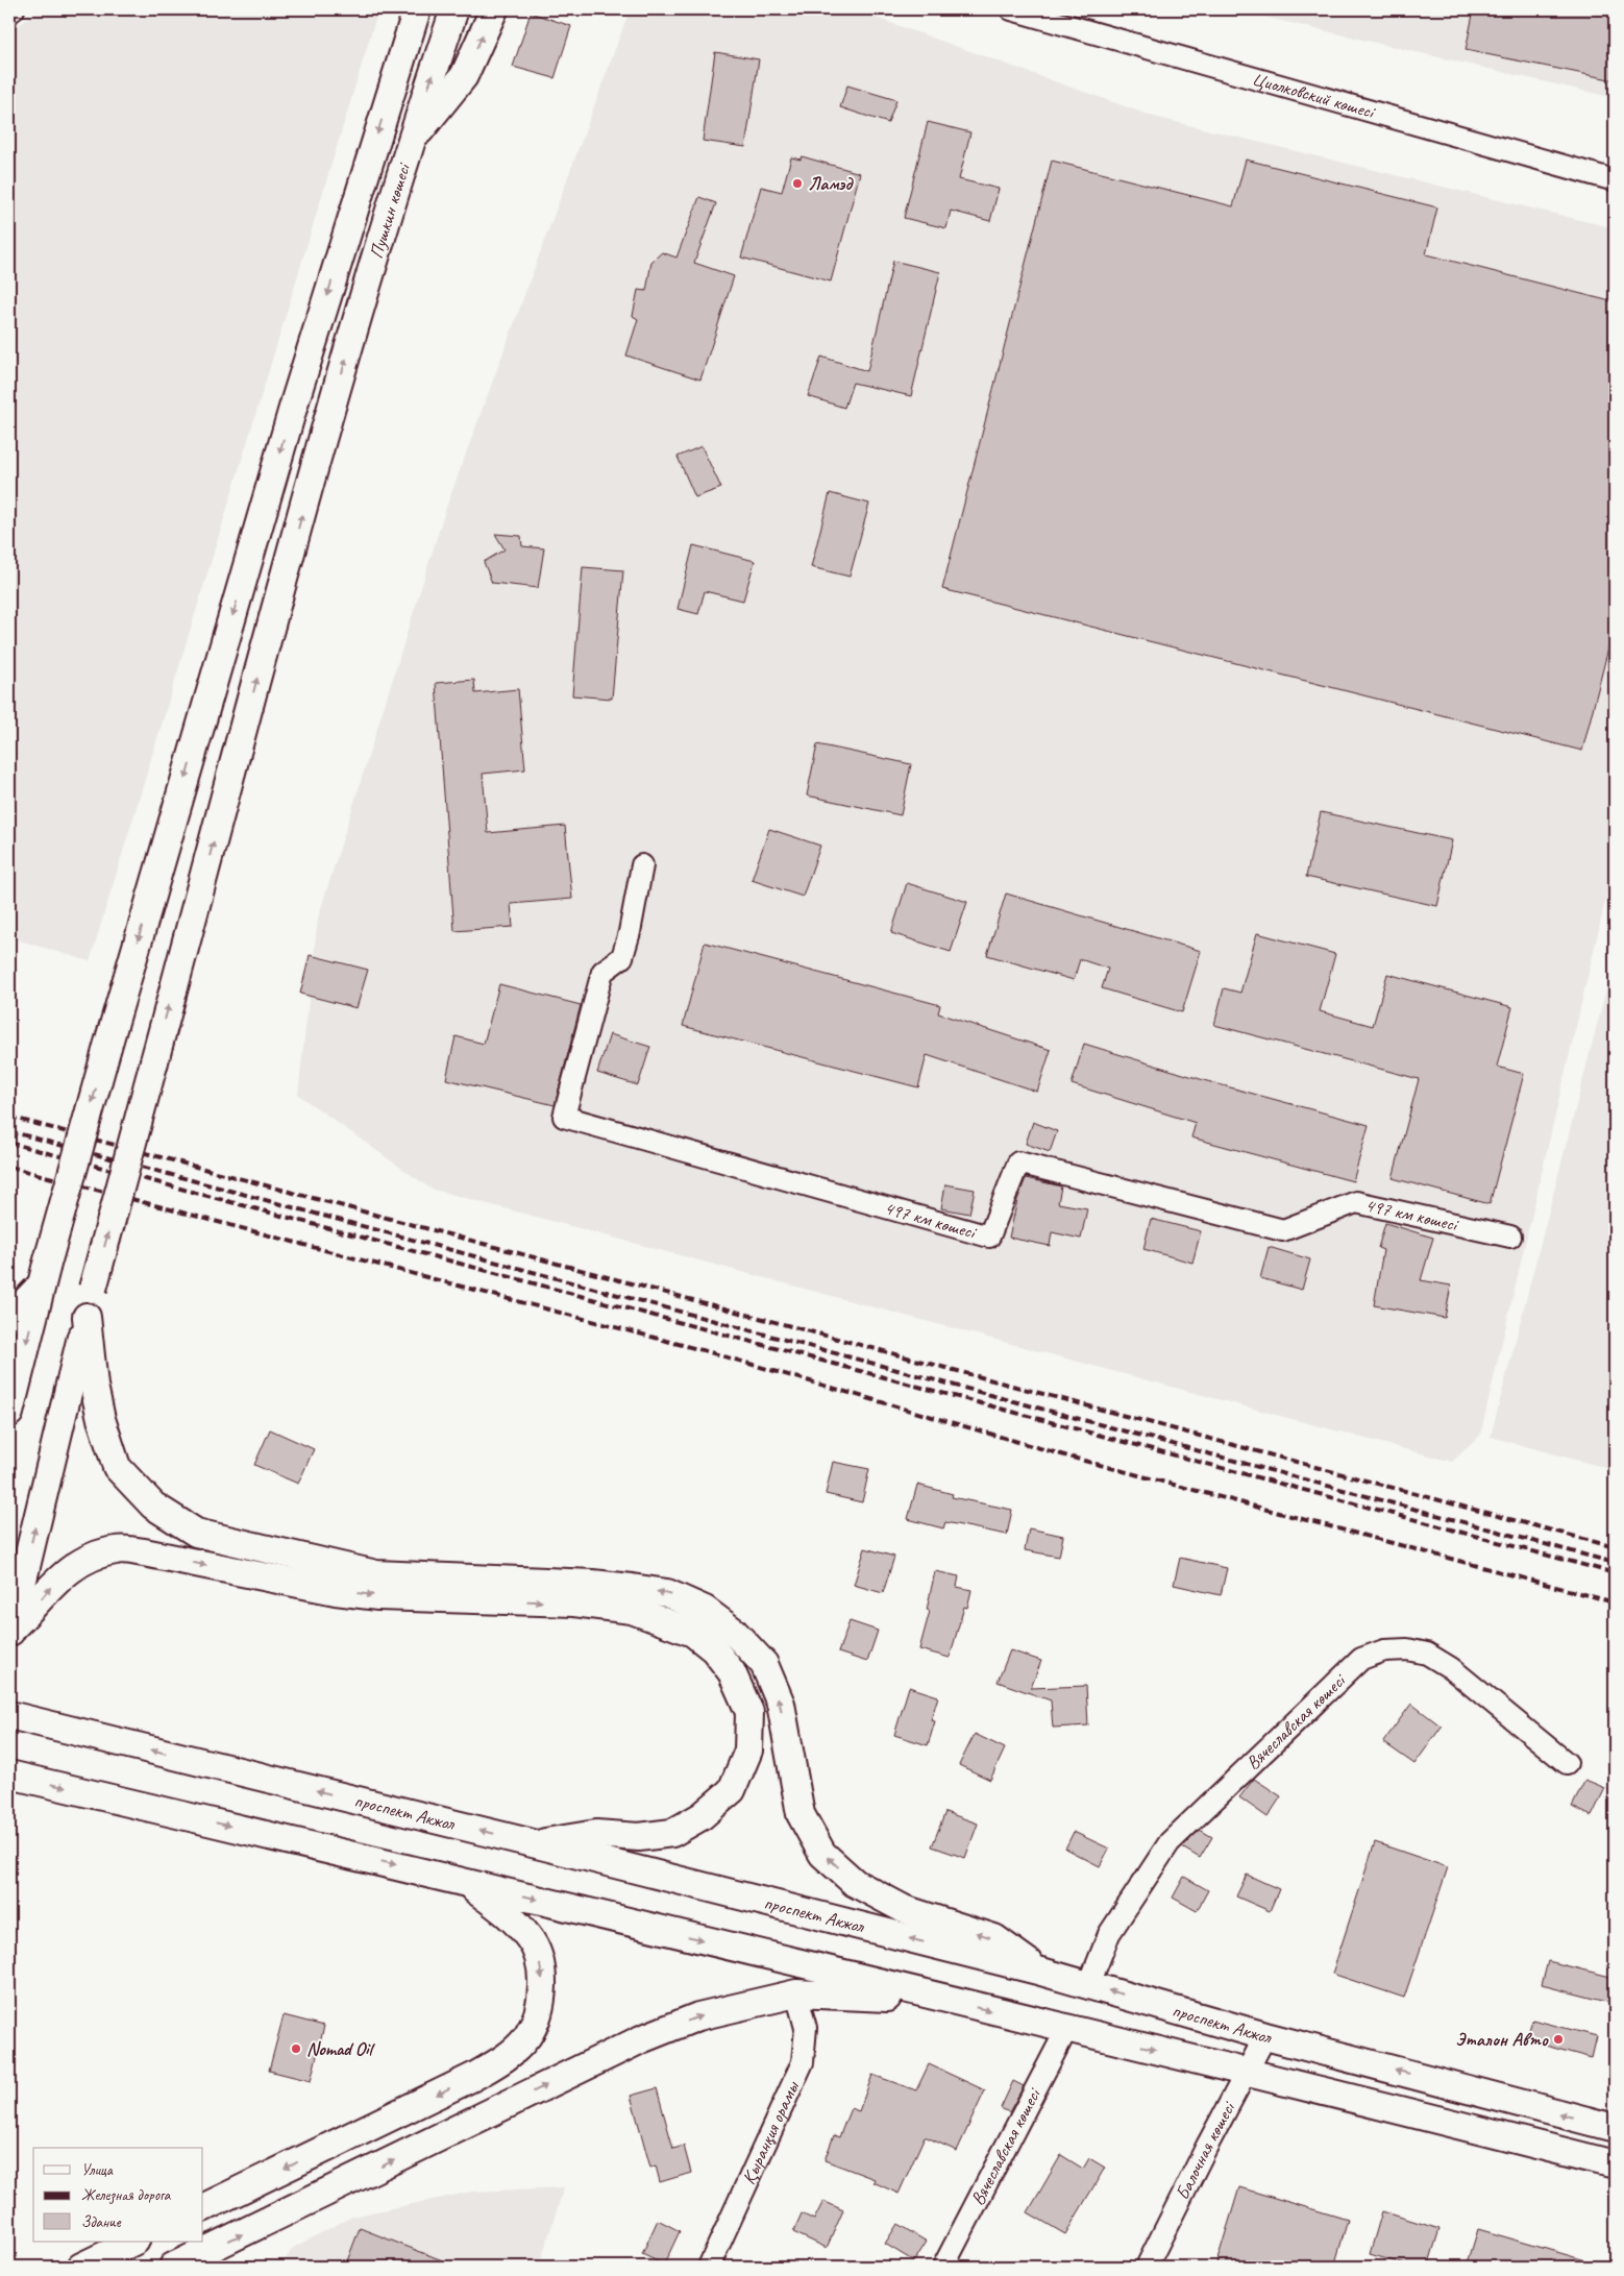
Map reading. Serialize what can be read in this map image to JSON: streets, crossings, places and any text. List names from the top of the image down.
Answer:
{
  "streets": {
    "main road": ["Пушкин көшесі", "проспект Акжол"],
    "street": [
      "Циолковский көшесі",
      "497 км көшесі",
      "Вячеславская көшесі",
      "Қыранқия орамы",
      "Балочная көшесі"
    ]
  },
  "crossings": [
    ["Вячеславская көшесі", "проспект Акжол"],
    ["проспект Акжол", "Балочная көшесі"]
  ],
  "places": ["Ламэд", "Эталон Авто", "Nomad Oil"],
  "legend": ["Улица", "Железная дорога", "Здание"]
}
